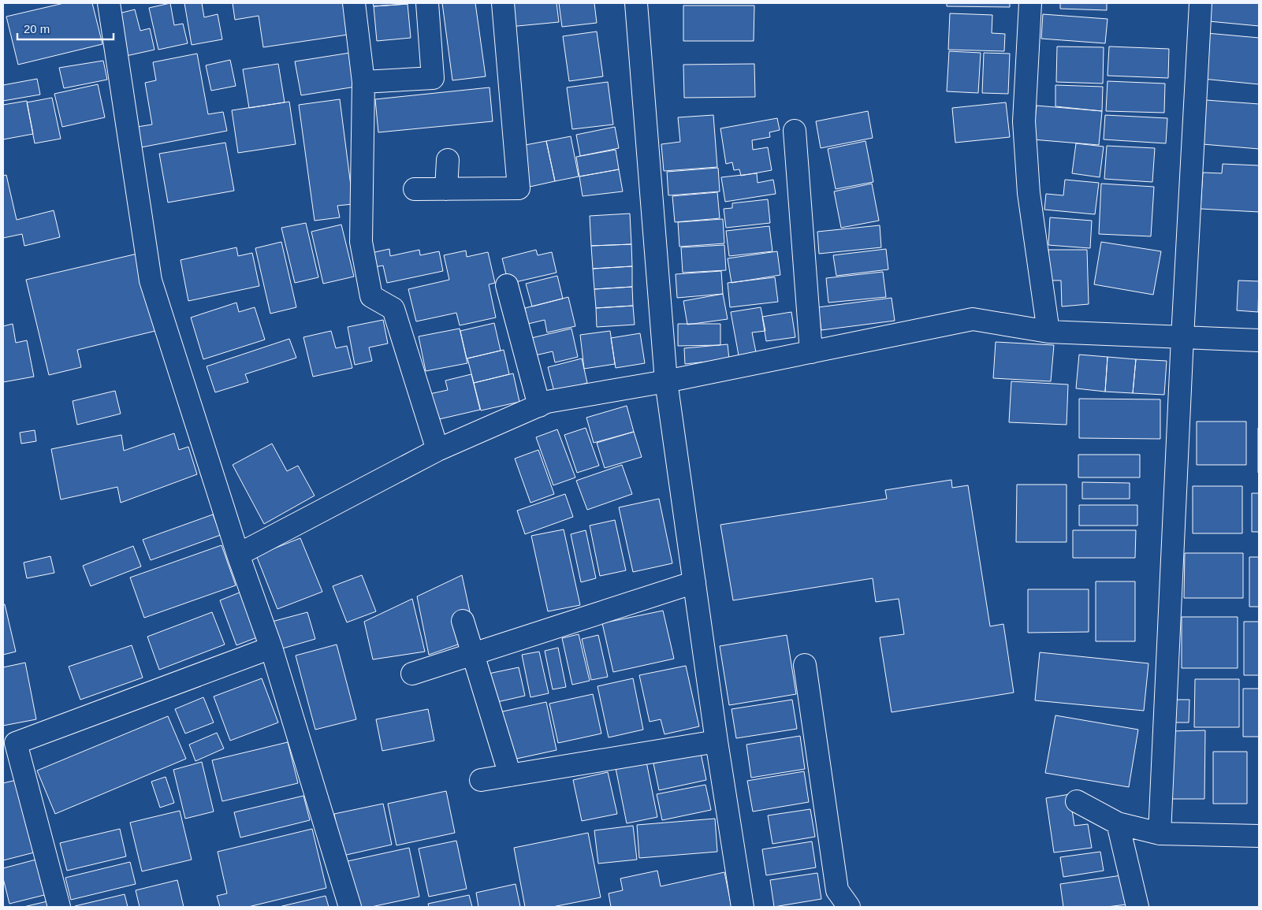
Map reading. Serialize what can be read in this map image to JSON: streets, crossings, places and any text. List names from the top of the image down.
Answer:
{
  "scale_bar": "20 m"
}
